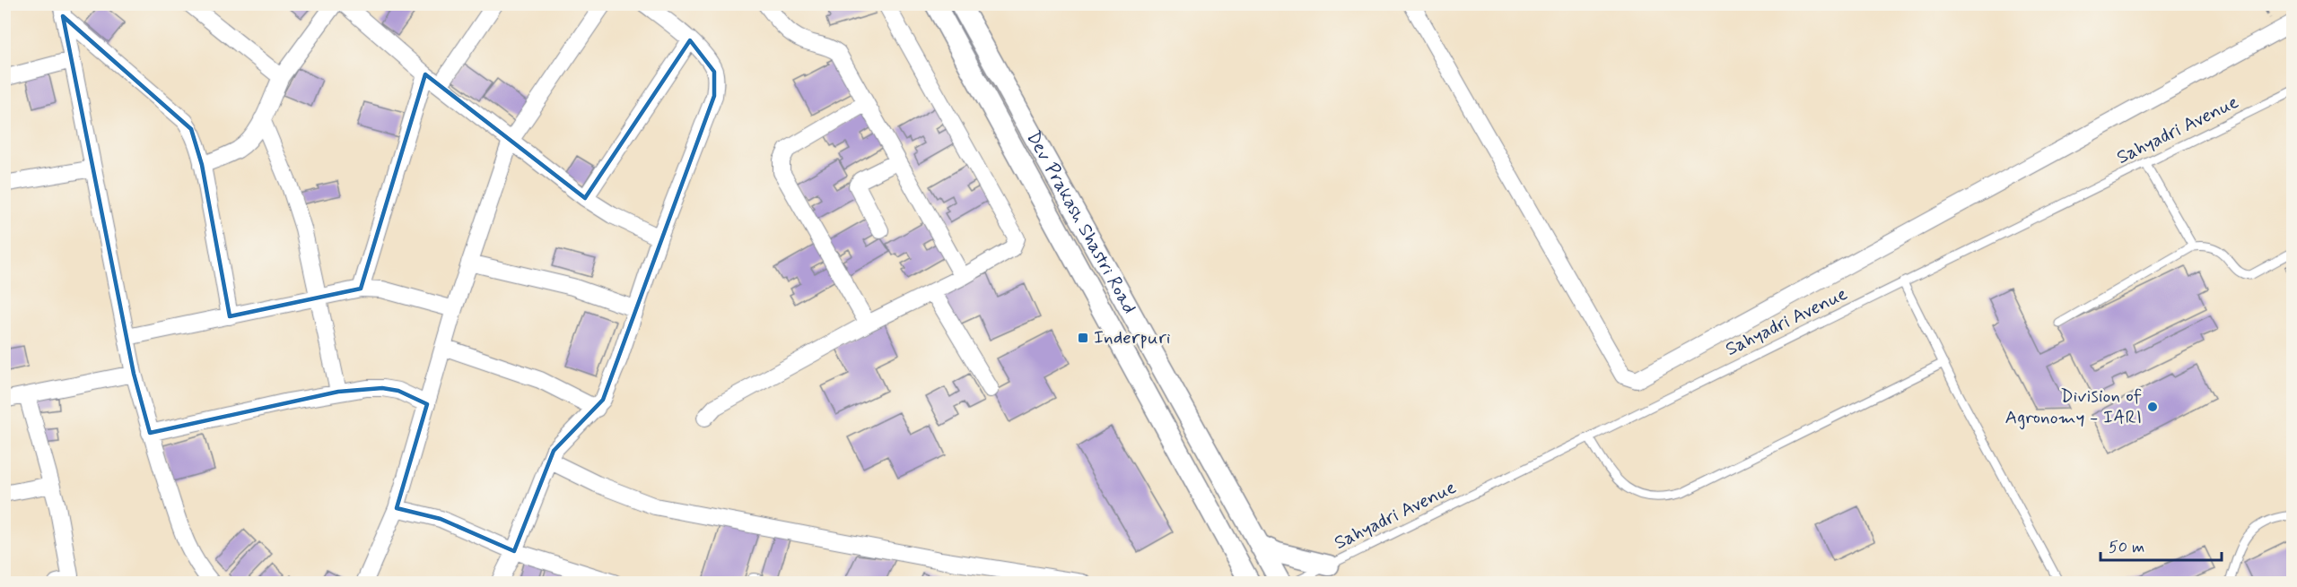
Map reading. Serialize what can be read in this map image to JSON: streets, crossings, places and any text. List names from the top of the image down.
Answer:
{
  "streets": {
    "street": ["Dev Prakash Shastri Road"],
    "lane": ["Sahyadri Avenue"]
  },
  "places": {
    "transit": ["Inderpuri"],
    "other": ["Division of Agronomy - IARI"]
  },
  "scale_bar": "50 m"
}
